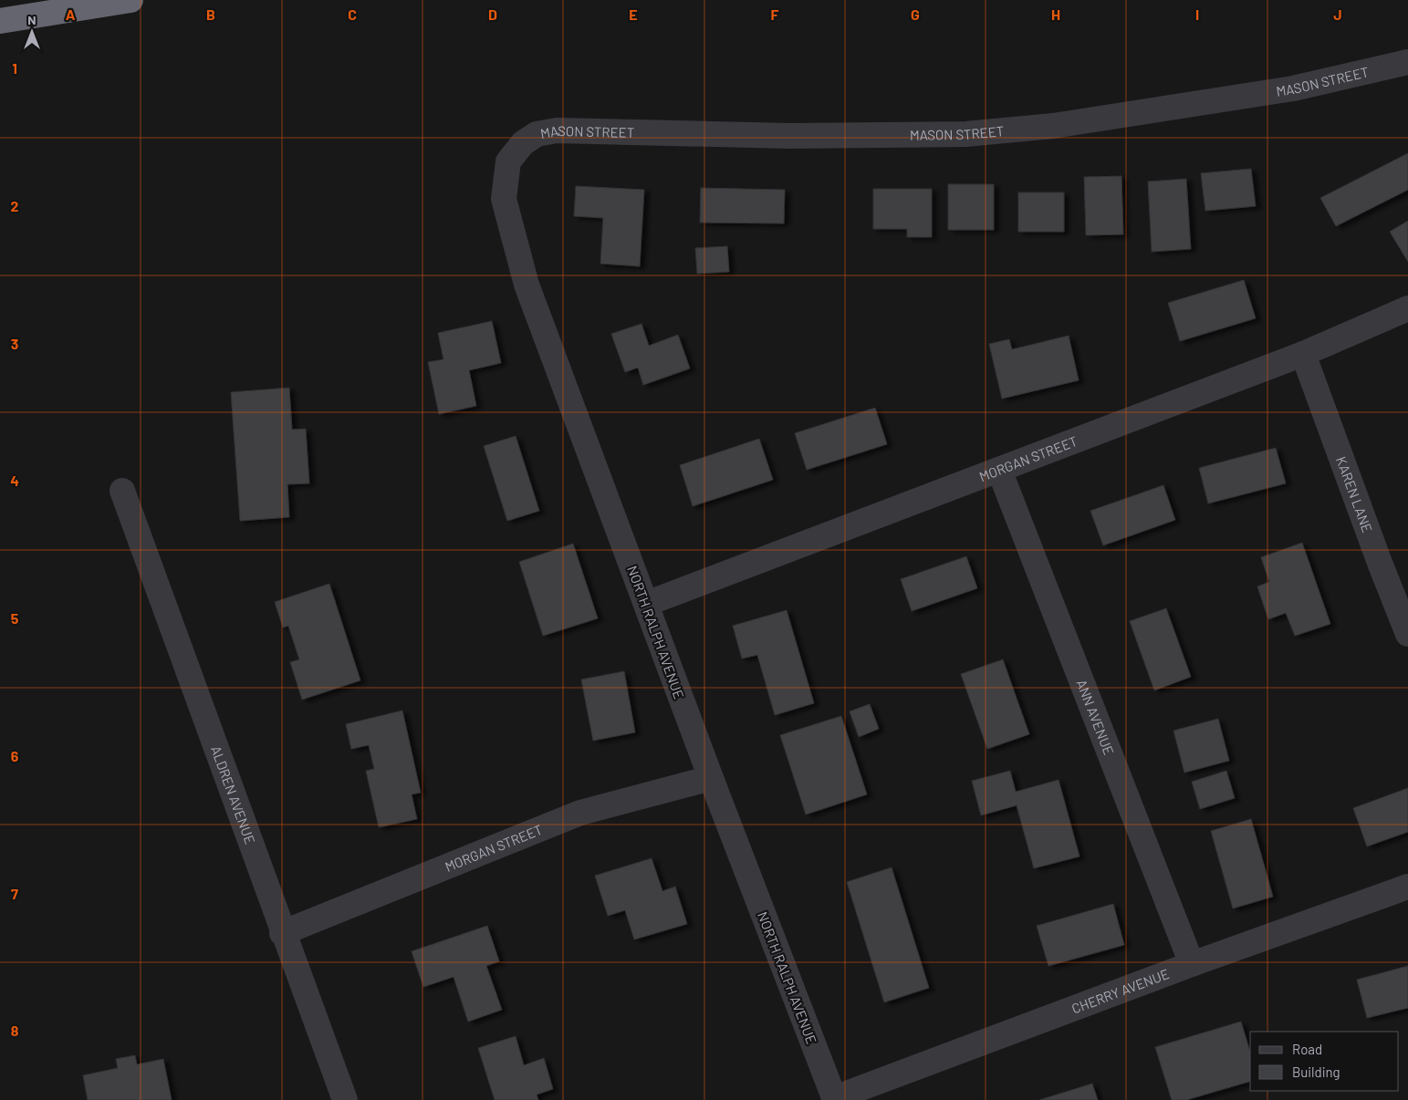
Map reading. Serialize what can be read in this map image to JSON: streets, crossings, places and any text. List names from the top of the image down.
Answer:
{
  "streets": {
    "street": [
      "MASON STREET",
      "MORGAN STREET",
      "KAREN LANE",
      "NORTH RALPH AVENUE",
      "ANN AVENUE",
      "ALDREN AVENUE",
      "CHERRY AVENUE"
    ]
  },
  "crossings": [
    ["MASON STREET", "NORTH RALPH AVENUE"],
    ["MORGAN STREET", "KAREN LANE"],
    ["MORGAN STREET", "NORTH RALPH AVENUE"],
    ["MORGAN STREET", "ANN AVENUE"],
    ["MORGAN STREET", "ALDREN AVENUE"],
    ["NORTH RALPH AVENUE", "CHERRY AVENUE"],
    ["ANN AVENUE", "CHERRY AVENUE"]
  ],
  "legend": ["Road", "Building"],
  "north": "top",
  "grid": {
    "columns": [
      "A",
      "B",
      "C",
      "D",
      "E",
      "F",
      "G",
      "H",
      "I",
      "J"
    ],
    "rows": [
      "1",
      "2",
      "3",
      "4",
      "5",
      "6",
      "7",
      "8"
    ]
  }
}
